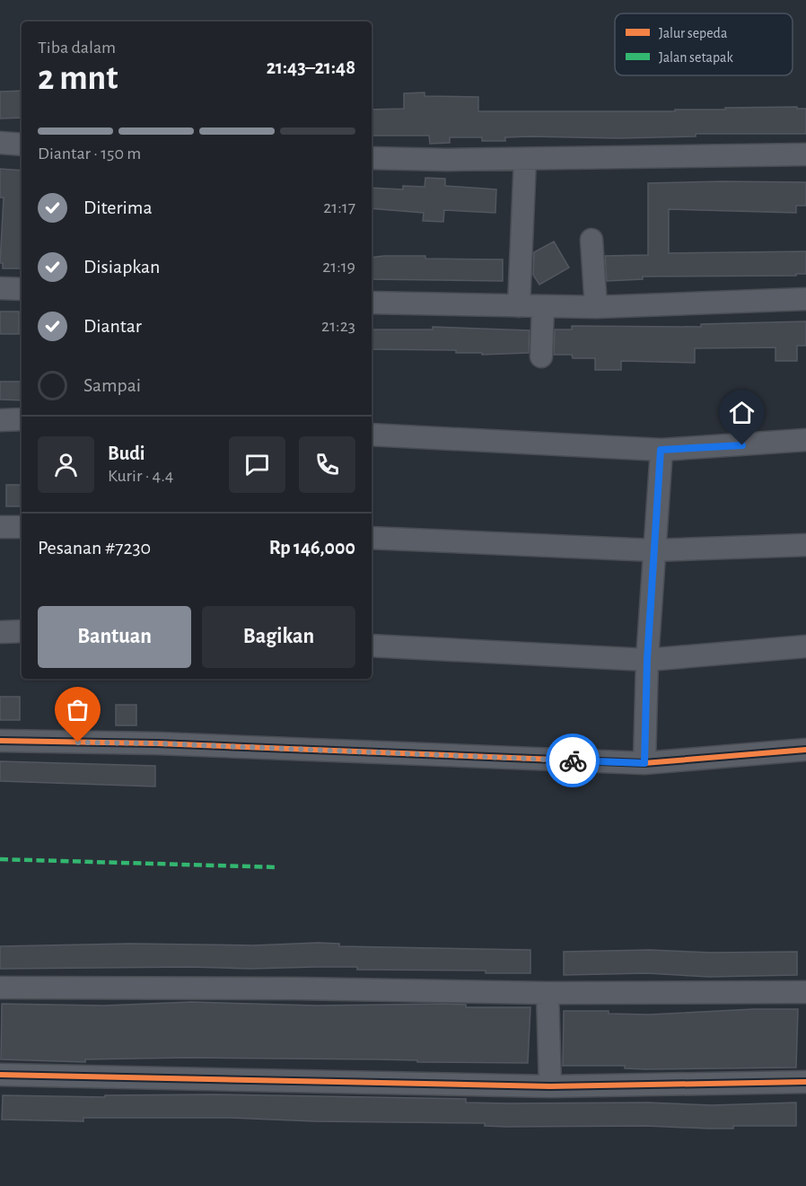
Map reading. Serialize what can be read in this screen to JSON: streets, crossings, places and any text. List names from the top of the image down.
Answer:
{
  "legend": ["Jalur sepeda", "Jalan setapak"],
  "page": {
    "heading": ["2 mnt", "Tiba dalam", "21:43–21:48"],
    "panel": [
      "Budi",
      "Kurir · 4.4",
      "Pesanan #7230",
      "Rp 146,000"
    ],
    "bar": "Diantar · 150 m",
    "list": [
      ["Diterima", "21:17"],
      ["Disiapkan", "21:19"],
      ["Diantar", "21:23"],
      "Sampai"
    ],
    "buttons": ["Bantuan", "Bagikan"]
  }
}
